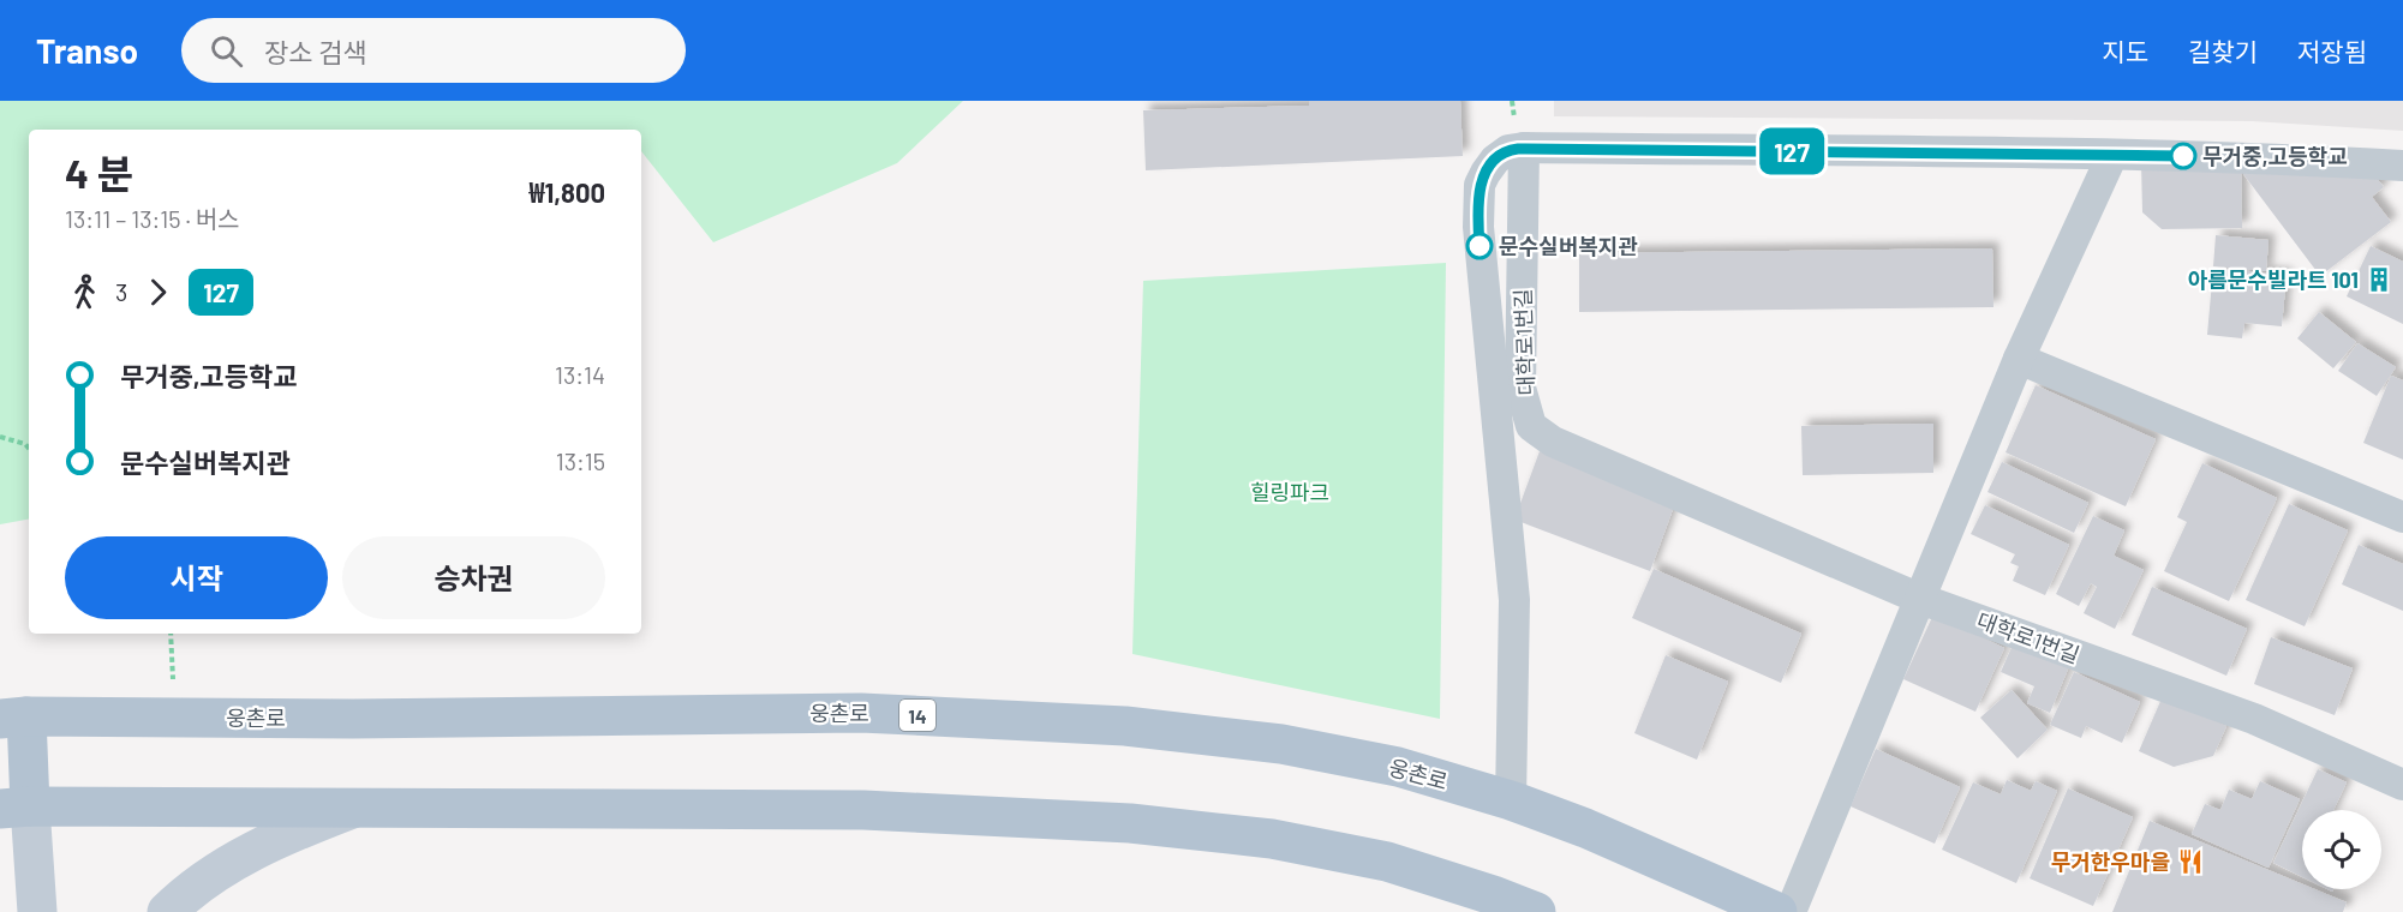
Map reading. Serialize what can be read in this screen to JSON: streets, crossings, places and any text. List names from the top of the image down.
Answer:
{
  "streets": {
    "main road": ["웅촌로", "14"],
    "street": ["대학로1번길"]
  },
  "parks": ["힐링파크"],
  "places": {
    "other": ["무거중,고등학교", "문수실버복지관"],
    "building": ["아름문수빌라트 101"],
    "restaurant": ["무거한우마을"]
  },
  "lines": ["bus line 127"],
  "page": {
    "header": "Transo",
    "search": "장소 검색",
    "nav": ["지도", "길찾기", "저장됨"],
    "on_map": "127",
    "heading": ["4 분", "13:11 – 13:15 · 버스", "₩1,800"],
    "legs": ["3", "127"],
    "list": [
      {
        "name": "무거중,고등학교",
        "value": "13:14"
      },
      {
        "name": "문수실버복지관",
        "value": "13:15"
      }
    ],
    "buttons": ["시작", "승차권"]
  }
}
